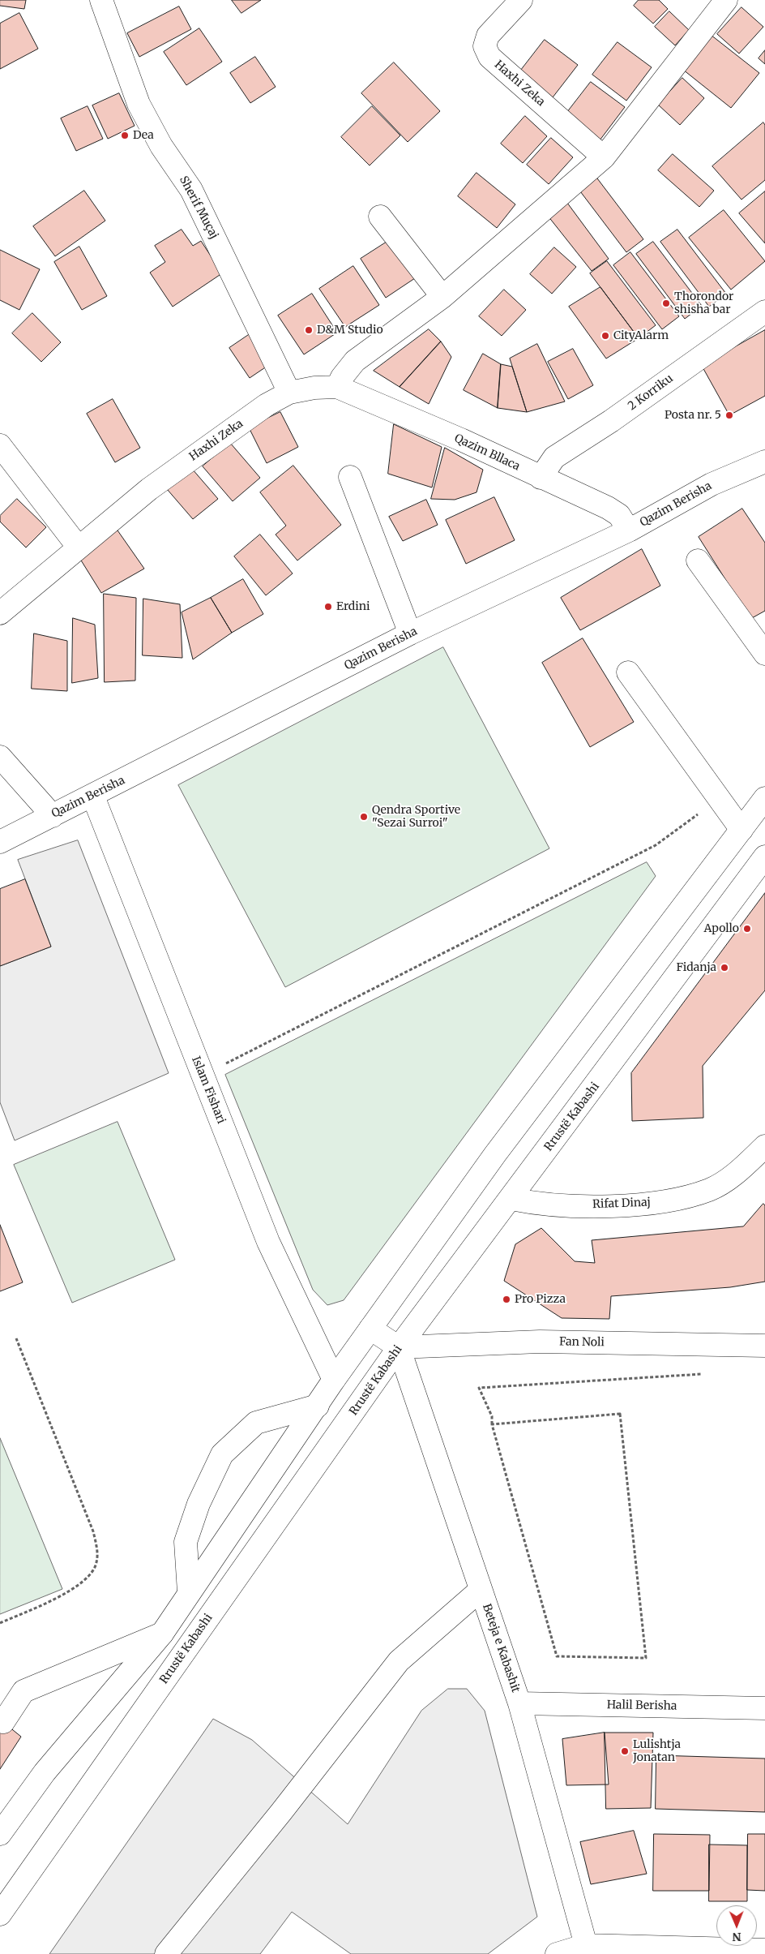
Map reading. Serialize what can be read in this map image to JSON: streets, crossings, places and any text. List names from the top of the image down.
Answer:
{
  "streets": {
    "street": [
      "Haxhi Zeka",
      "Sherif Muçaj",
      "2 Korriku",
      "Qazim Bllaca",
      "Qazim Berisha",
      "Islam Fishari",
      "Rrustë Kabashi",
      "Rifat Dinaj",
      "Fan Noli",
      "Beteja e Kabashit",
      "Halil Berisha"
    ]
  },
  "crossings": [
    ["Haxhi Zeka", "Sherif Muçaj"],
    ["Haxhi Zeka", "Qazim Bllaca"],
    ["2 Korriku", "Qazim Bllaca"],
    ["Qazim Bllaca", "Qazim Berisha"],
    ["Qazim Berisha", "Islam Fishari"],
    ["Rrustë Kabashi", "Rifat Dinaj"],
    ["Rrustë Kabashi", "Fan Noli"],
    ["Rrustë Kabashi", "Beteja e Kabashit"],
    ["Fan Noli", "Beteja e Kabashit"],
    ["Beteja e Kabashit", "Halil Berisha"]
  ],
  "places": [
    "Dea",
    "Thorondor shisha bar",
    "D&M Studio",
    "CityAlarm",
    "Posta nr. 5",
    "Erdini",
    "Qendra Sportive \"Sezai Surroi\"",
    "Apollo",
    "Fidanja",
    "Pro Pizza",
    "Lulishtja Jonatan"
  ],
  "north": "bottom"
}
